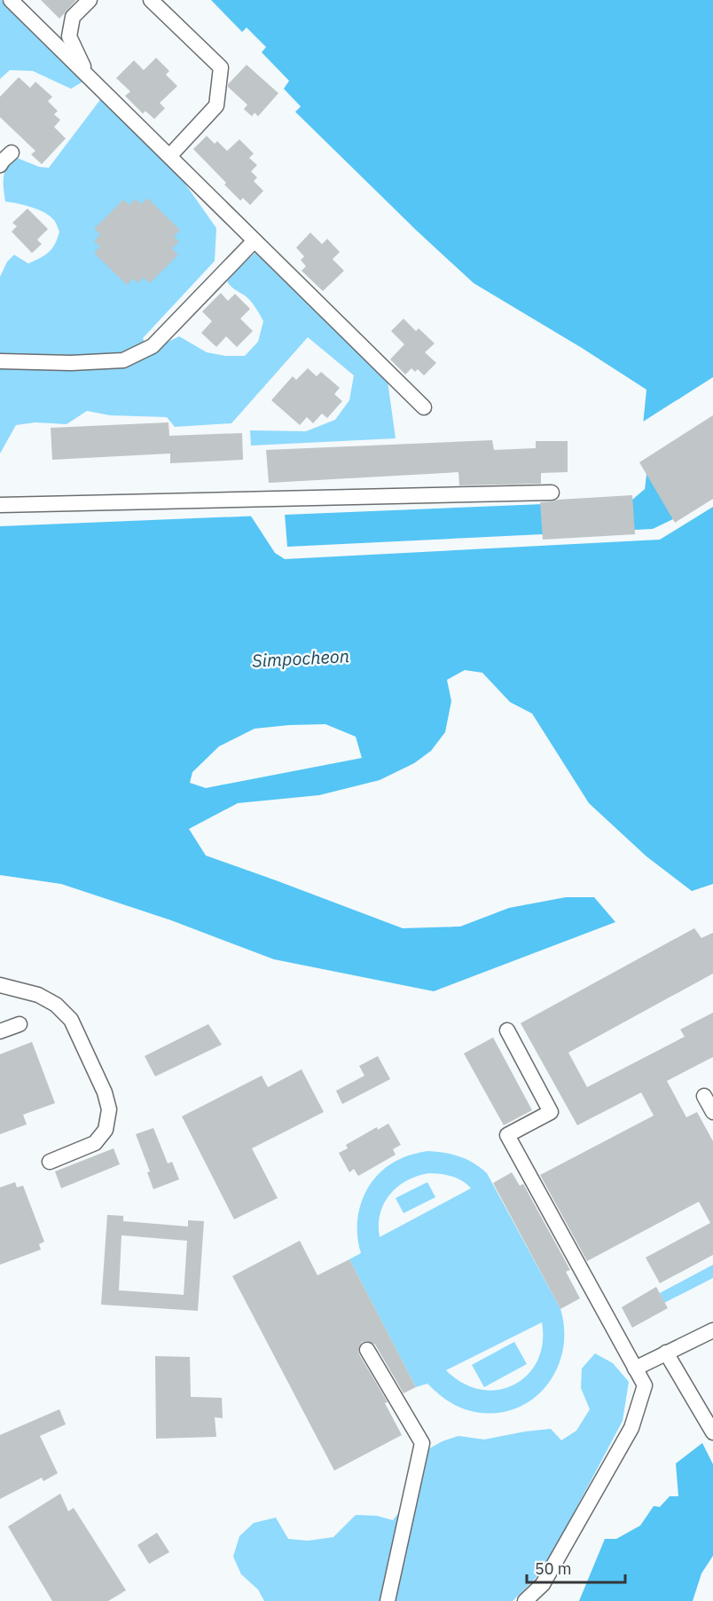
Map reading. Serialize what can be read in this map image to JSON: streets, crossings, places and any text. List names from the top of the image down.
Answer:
{
  "water": ["Simpocheon"],
  "scale_bar": "50 m"
}
